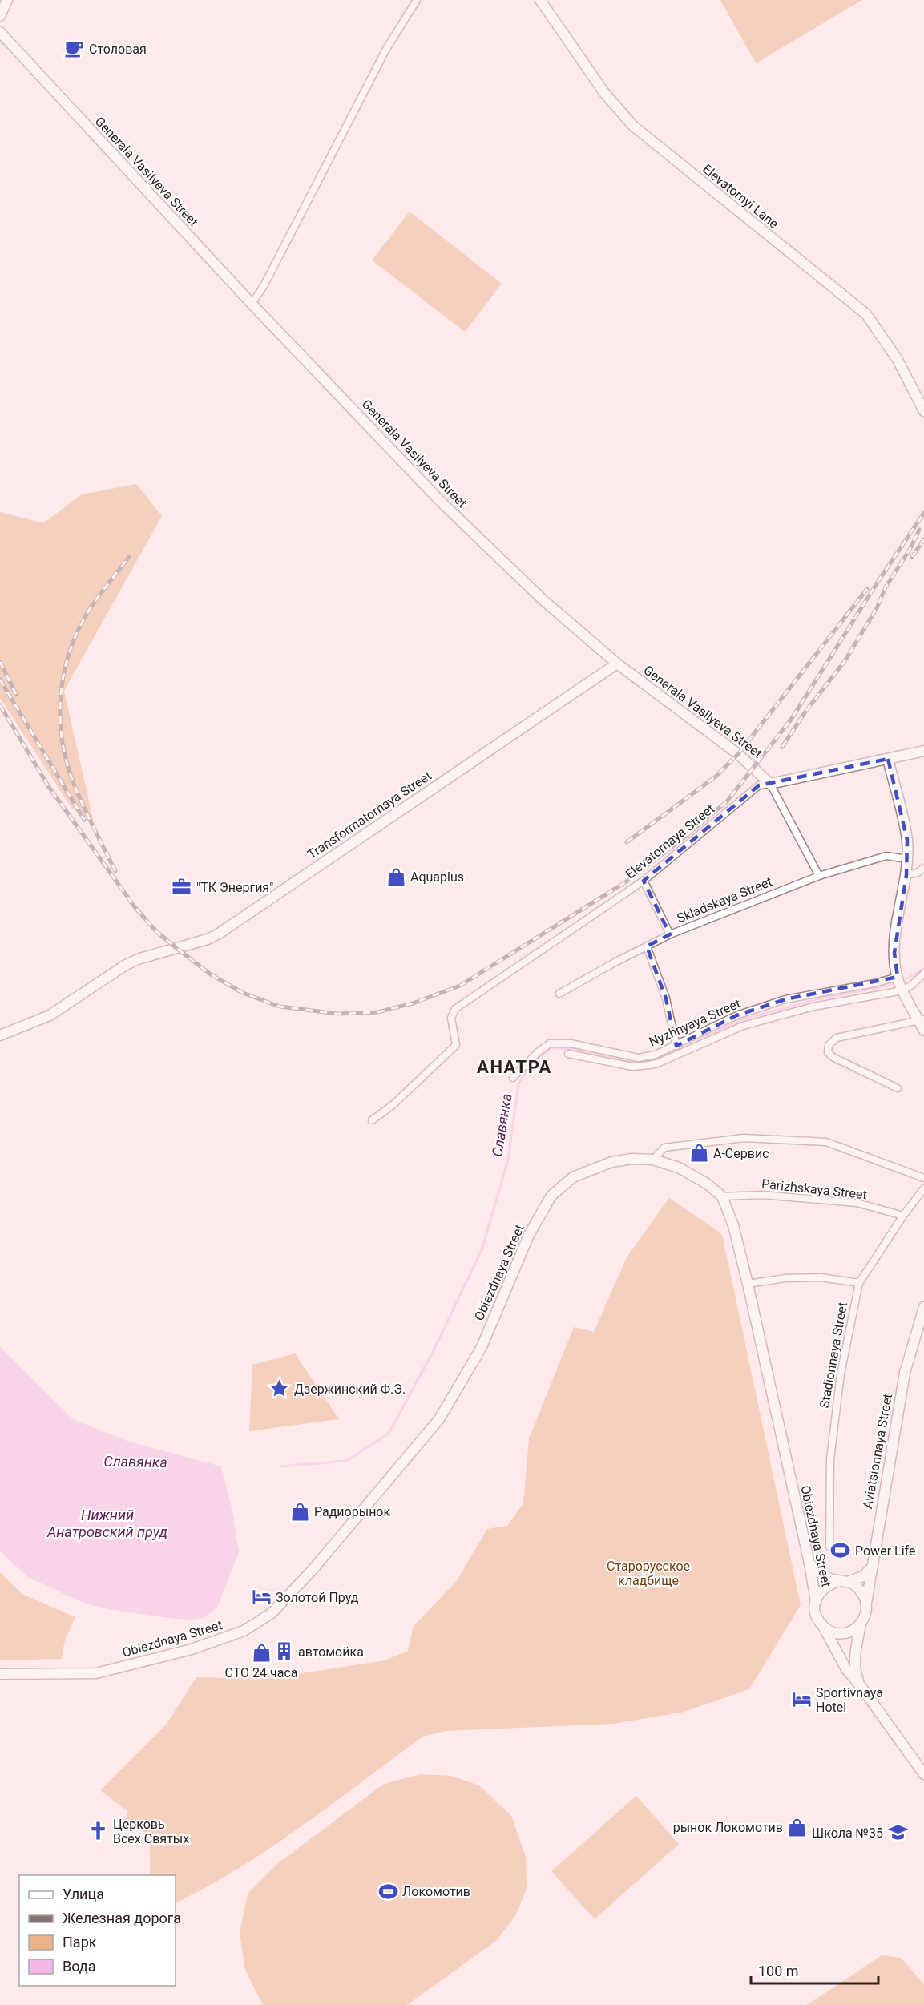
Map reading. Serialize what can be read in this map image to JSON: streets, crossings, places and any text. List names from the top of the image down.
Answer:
{
  "streets": {
    "main road": [
      "Generala Vasilyeva Street",
      "Elevatornyi Lane",
      "Transformatornaya Street",
      "Elevatornaya Street",
      "Obiezdnaya Street",
      "Aviatsionnaya Street"
    ],
    "street": [
      "Skladskaya Street",
      "Nyzhnyaya Street",
      "Parizhskaya Street",
      "Stadionnaya Street"
    ]
  },
  "crossings": [
    ["Generala Vasilyeva Street", "Transformatornaya Street"],
    ["Generala Vasilyeva Street", "Elevatornaya Street"],
    ["Generala Vasilyeva Street", "Skladskaya Street"],
    ["Parizhskaya Street", "Obiezdnaya Street"],
    ["Parizhskaya Street", "Stadionnaya Street"],
    ["Obiezdnaya Street", "Aviatsionnaya Street"]
  ],
  "districts": ["АНАТРА"],
  "water": ["Славянка", "Нижний Анатровский пруд"],
  "parks": ["Старорусское кладбище"],
  "places": {
    "cafe": ["Столовая"],
    "shop": [
      "Aquaplus",
      "А-Сервис",
      "Радиорынок",
      "СТО 24 часа",
      "рынок Локомотив"
    ],
    "office": ["\"ТК Энергия\""],
    "place": ["Дзержинский Ф.Э."],
    "sports": ["Power Life", "Локомотив"],
    "hotel": ["Золотой Пруд", "Sportivnaya Hotel"],
    "building": ["автомойка"],
    "church": ["Церковь Всех Святых"],
    "school or university": ["Школа №35"]
  },
  "legend": [
    "Улица",
    "Железная дорога",
    "Парк",
    "Вода"
  ],
  "scale_bar": "100 m"
}
